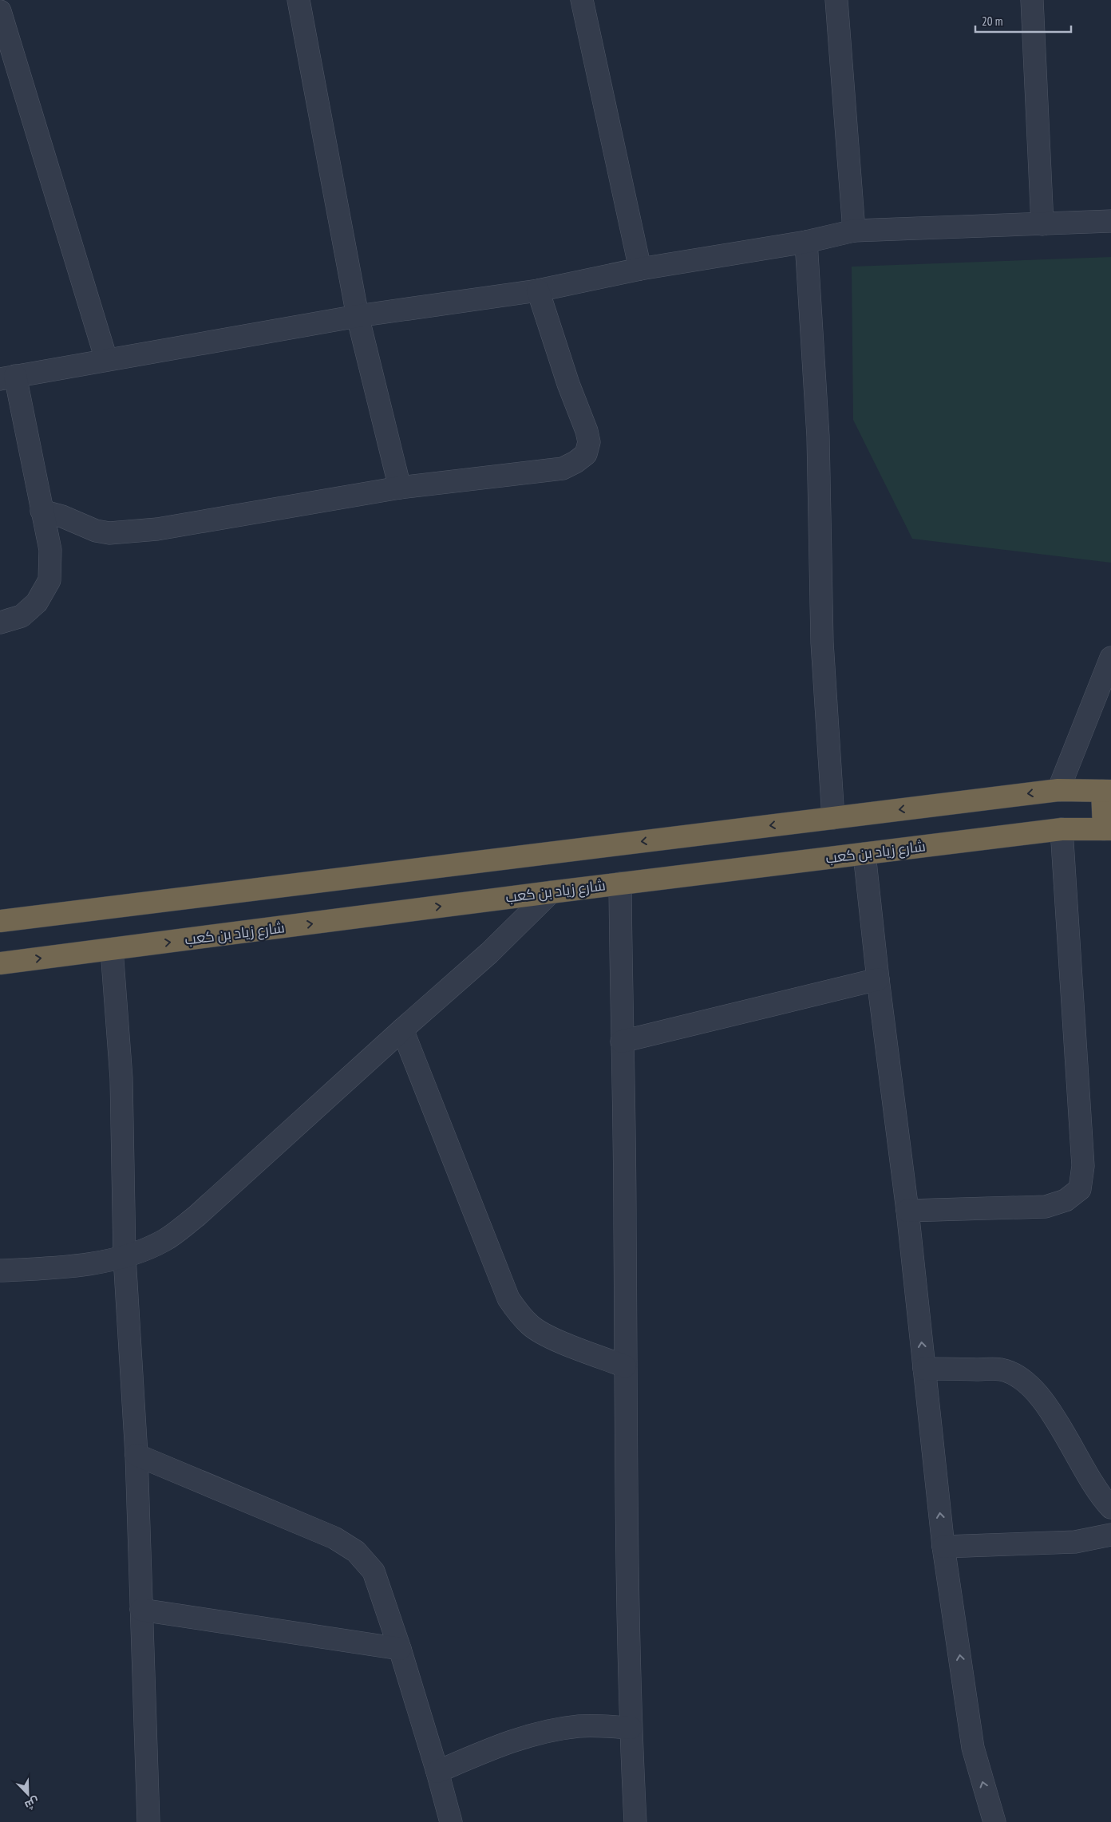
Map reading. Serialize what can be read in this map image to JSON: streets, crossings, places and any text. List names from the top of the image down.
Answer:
{
  "streets": {
    "highway": ["شارع زياد بن كعب"]
  },
  "scale_bar": "20 m",
  "north": "bottom right"
}
